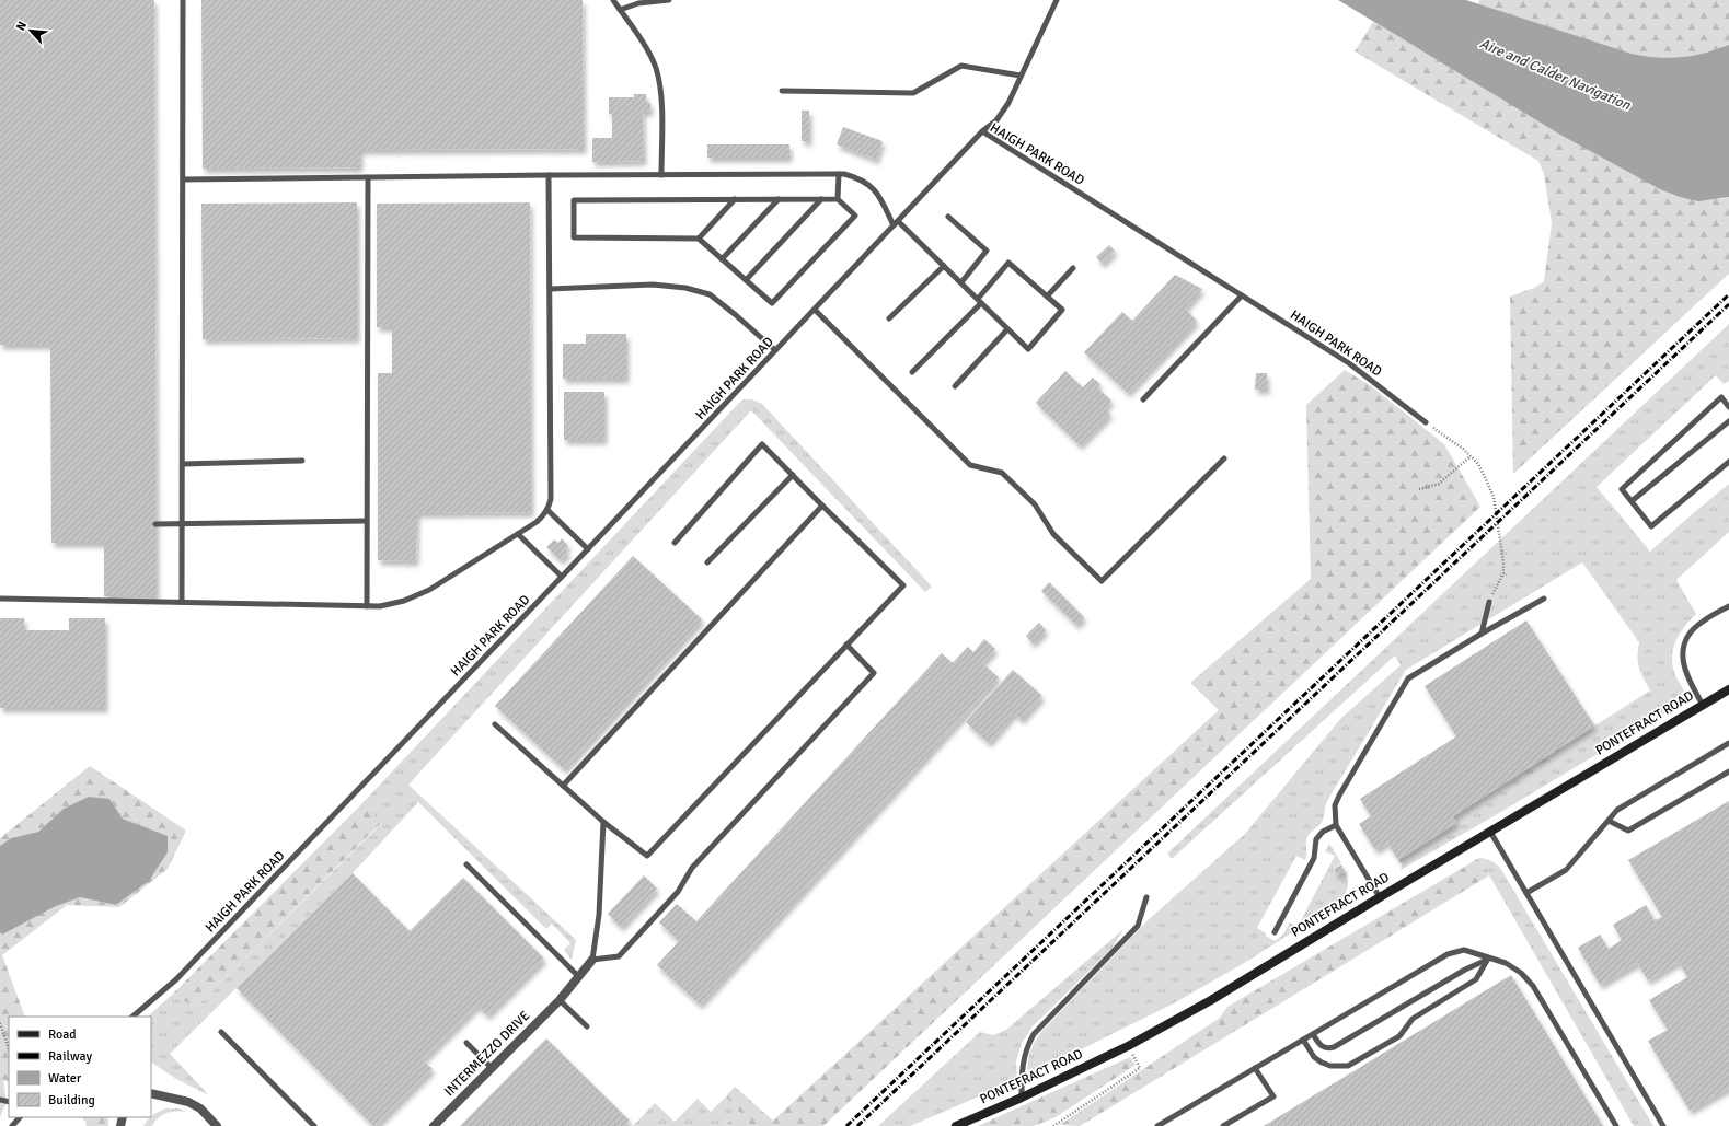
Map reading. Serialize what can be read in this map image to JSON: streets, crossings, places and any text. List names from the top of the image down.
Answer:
{
  "streets": {
    "main road": ["PONTEFRACT ROAD"],
    "street": ["INTERMEZZO DRIVE"],
    "lane": ["HAIGH PARK ROAD"]
  },
  "water": ["Aire and Calder Navigation"],
  "legend": [
    "Road",
    "Railway",
    "Water",
    "Building"
  ],
  "north": "top left"
}
